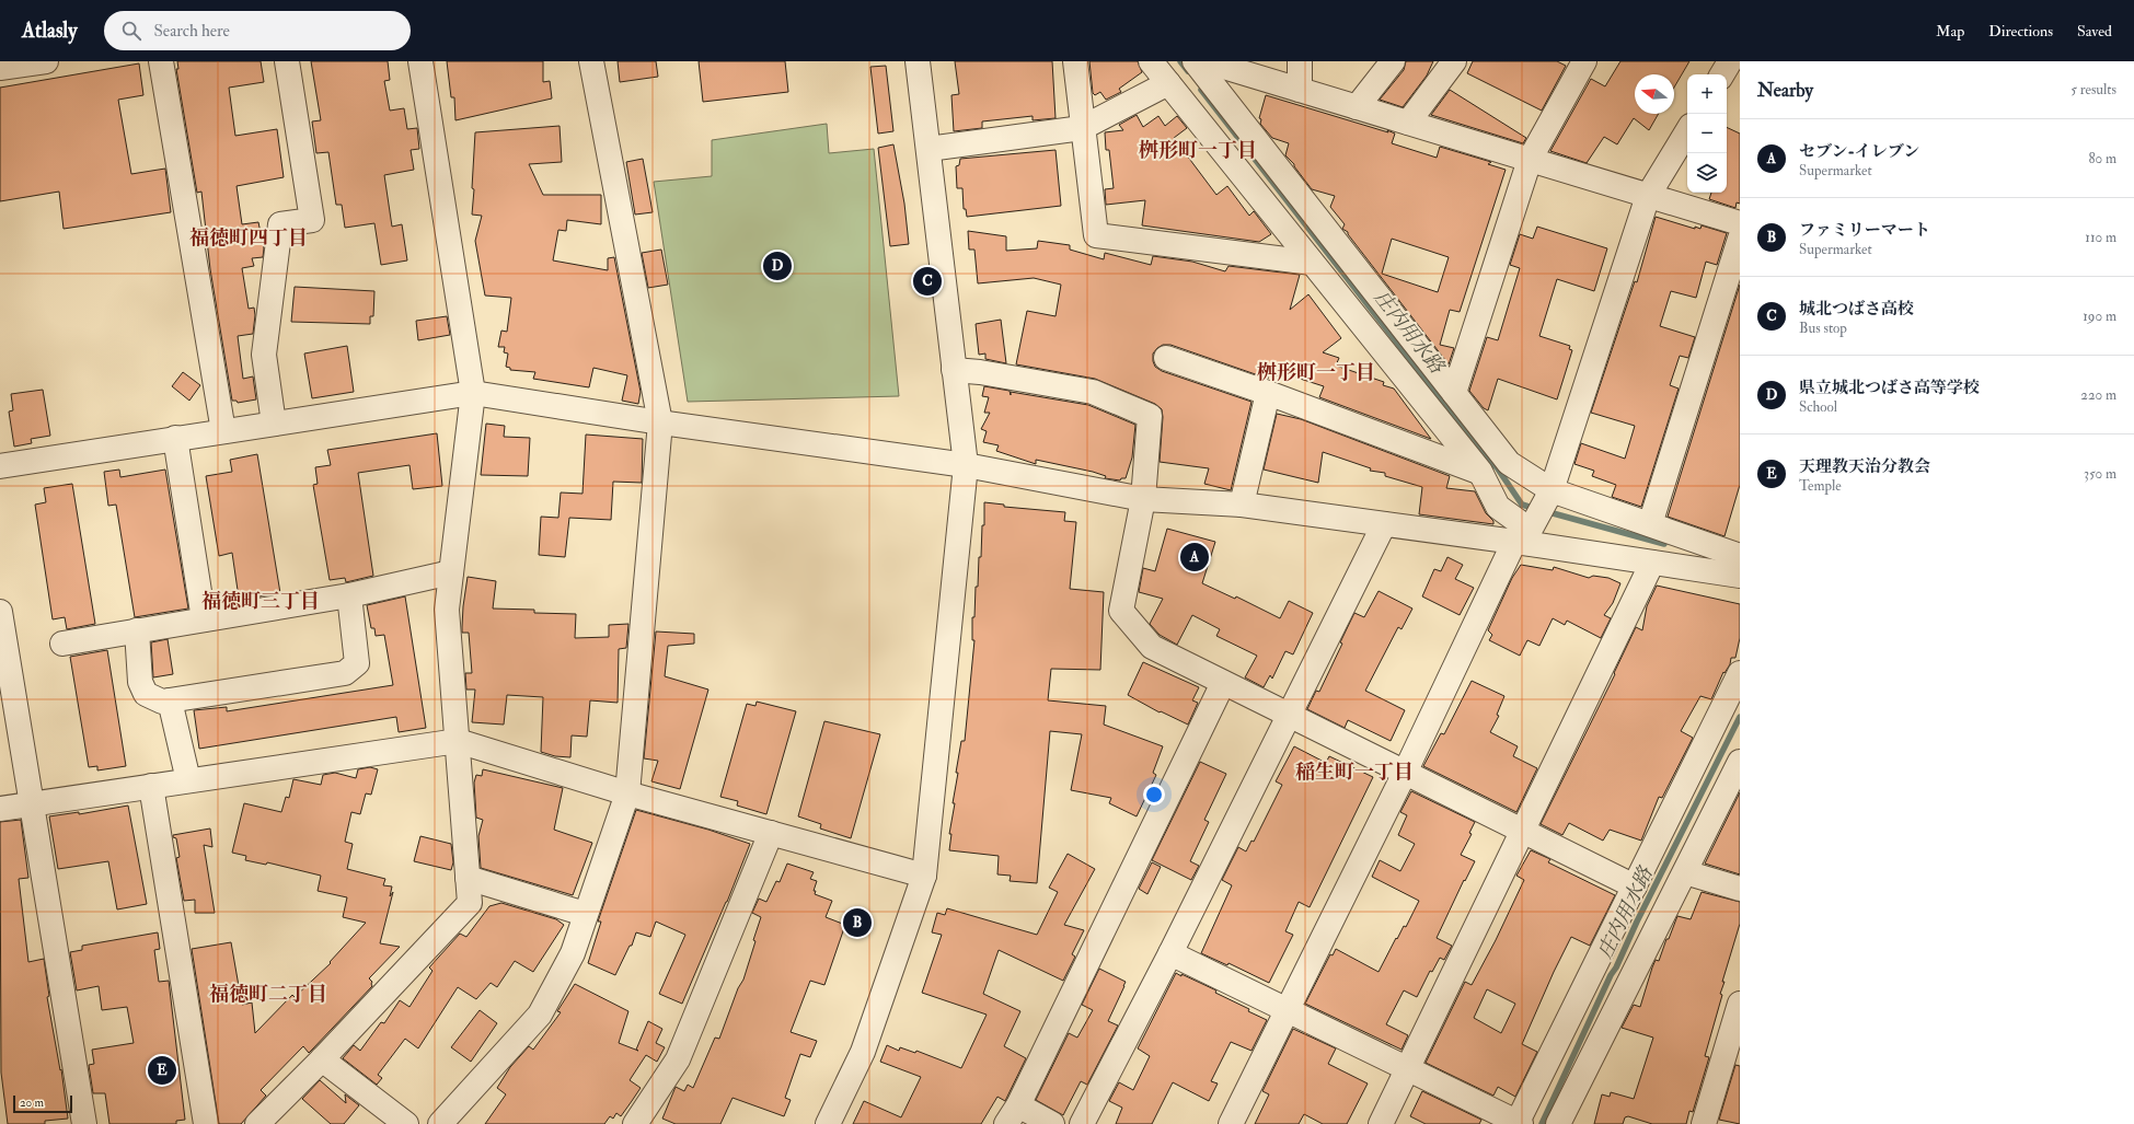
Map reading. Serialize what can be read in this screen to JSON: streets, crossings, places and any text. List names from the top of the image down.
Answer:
{
  "districts": [
    "桝形町一丁目",
    "福徳町四丁目",
    "桝形町一丁目",
    "福徳町三丁目",
    "稲生町一丁目",
    "福徳町二丁目"
  ],
  "water": ["庄内用水路"],
  "scale_bar": "20 m",
  "north": "left",
  "page": {
    "header": "Atlasly",
    "search": "Search here",
    "nav": ["Map", "Directions", "Saved"],
    "heading": ["Nearby", "5 results"],
    "map_buttons": ["+", "−"],
    "list": [
      {
        "mark": "A",
        "name": "セブン-イレブン",
        "note": "Supermarket",
        "value": "80 m"
      },
      {
        "mark": "B",
        "name": "ファミリーマート",
        "note": "Supermarket",
        "value": "110 m"
      },
      {
        "mark": "C",
        "name": "城北つばさ高校",
        "note": "Bus stop",
        "value": "190 m"
      },
      {
        "mark": "D",
        "name": "県立城北つばさ高等学校",
        "note": "School",
        "value": "220 m"
      },
      {
        "mark": "E",
        "name": "天理教天治分教会",
        "note": "Temple",
        "value": "350 m"
      }
    ],
    "pins": [
      "D",
      "C",
      "A",
      "B",
      "E"
    ],
    "scale": "20 m"
  }
}
